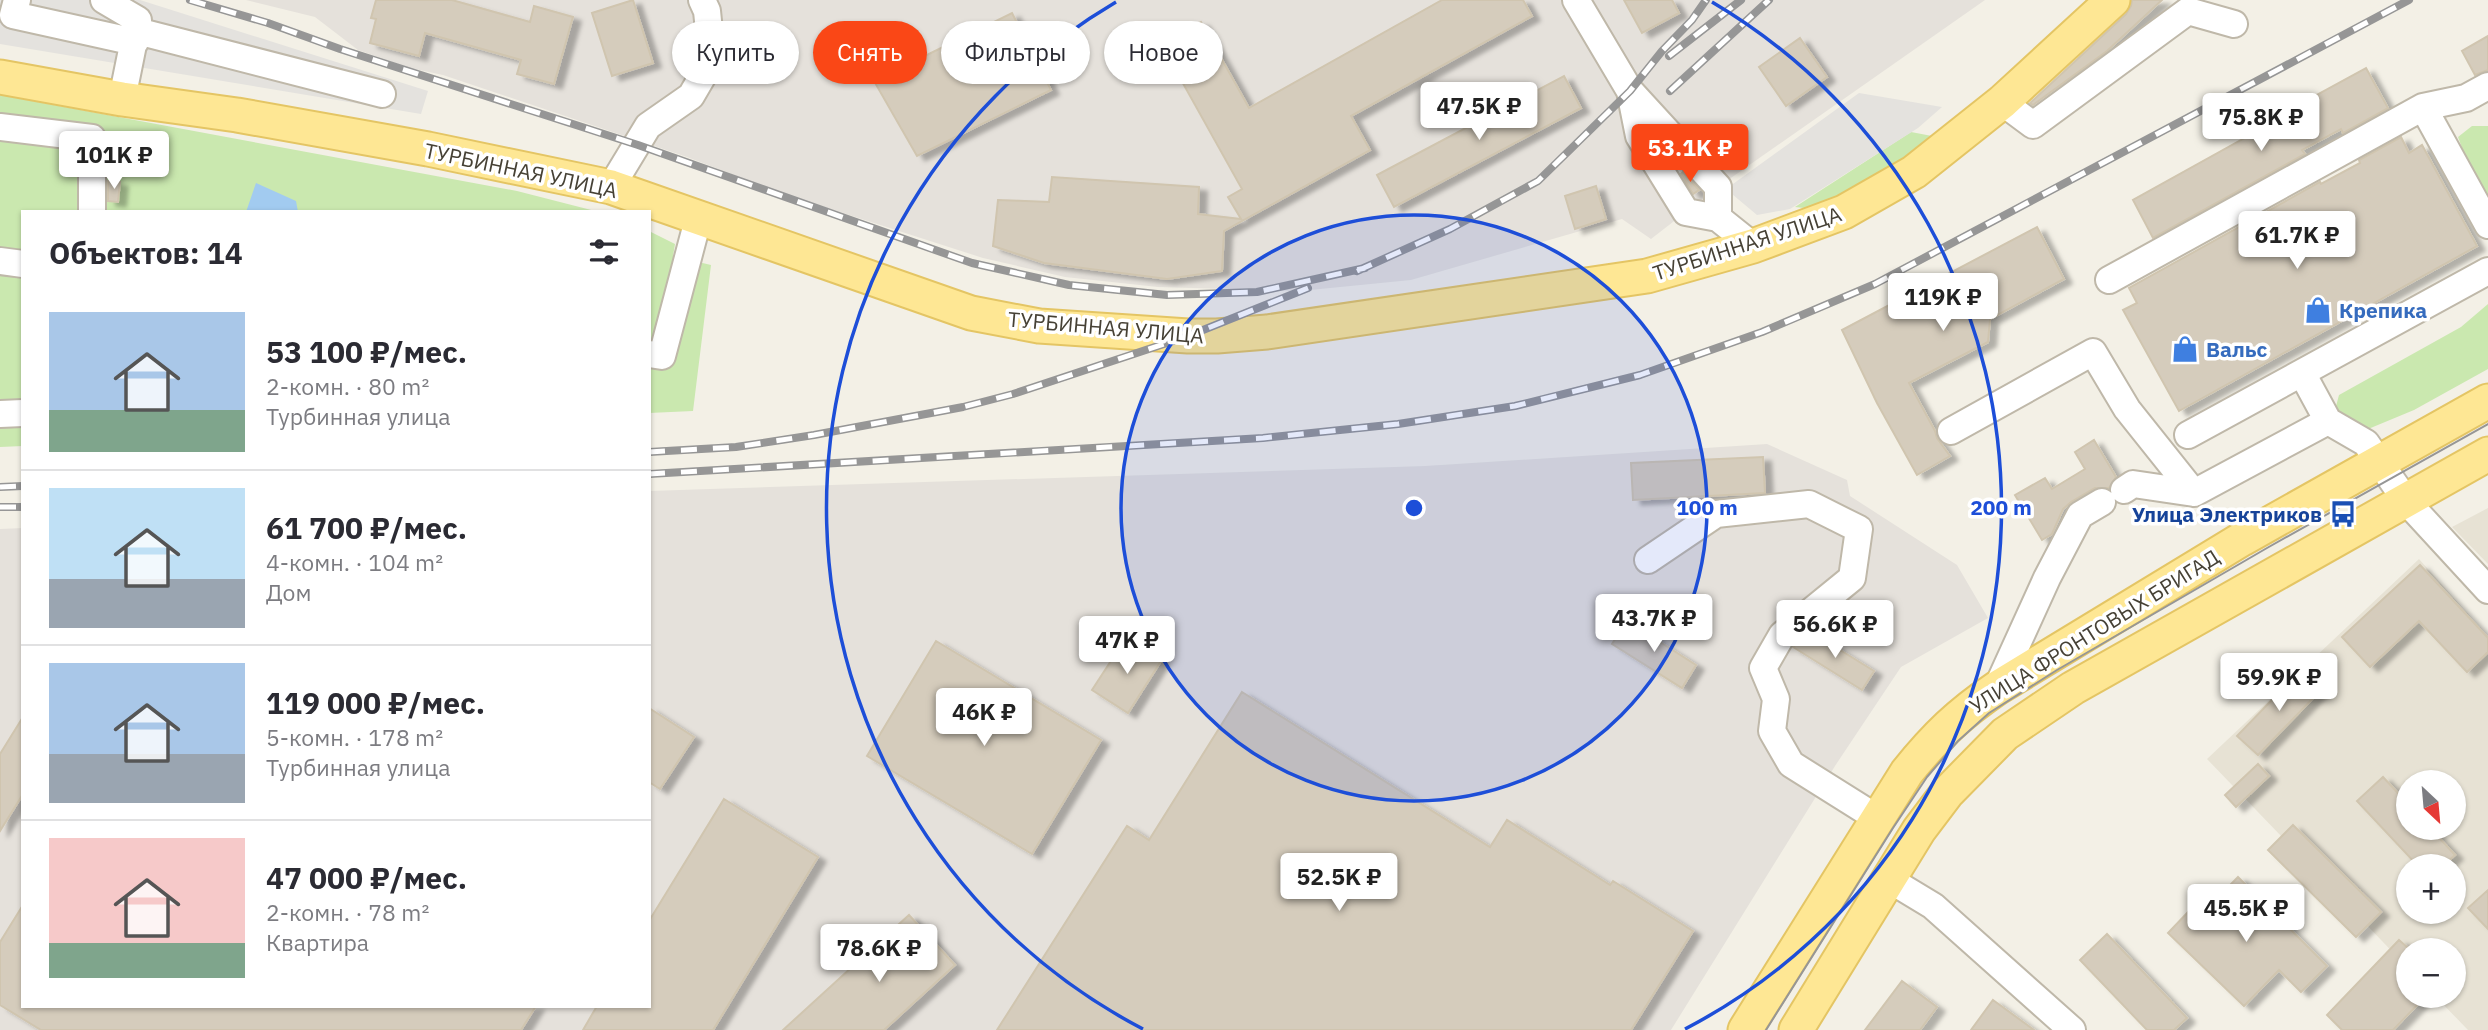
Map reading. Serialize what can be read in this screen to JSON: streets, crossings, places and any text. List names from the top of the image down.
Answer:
{
  "streets": {
    "main road": ["ТУРБИННАЯ УЛИЦА", "УЛИЦА ФРОНТОВЫХ БРИГАД"]
  },
  "places": {
    "shop": ["Крепика", "Вальс"],
    "bus stop": ["Улица Электриков"]
  },
  "north": "bottom right",
  "page": {
    "chip": [
      "Купить",
      "Снять",
      "Фильтры",
      "Новое"
    ],
    "price": [
      "47.5K ₽",
      "75.8K ₽",
      "53.1K ₽",
      "101K ₽",
      "61.7K ₽",
      "119K ₽",
      "43.7K ₽",
      "56.6K ₽",
      "47K ₽",
      "59.9K ₽",
      "46K ₽",
      "52.5K ₽",
      "45.5K ₽",
      "78.6K ₽"
    ],
    "heading": "Объектов: 14",
    "list": [
      {
        "name": "53 100 ₽/мес.",
        "note": "2-комн. · 80 m² · Турбинная улица"
      },
      {
        "name": "61 700 ₽/мес.",
        "note": "4-комн. · 104 m² · Дом"
      },
      {
        "name": "119 000 ₽/мес.",
        "note": "5-комн. · 178 m² · Турбинная улица"
      },
      {
        "name": "47 000 ₽/мес.",
        "note": "2-комн. · 78 m² · Квартира"
      }
    ],
    "map_buttons": ["+", "−"]
  },
  "rings": ["100 m", "200 m"]
}
